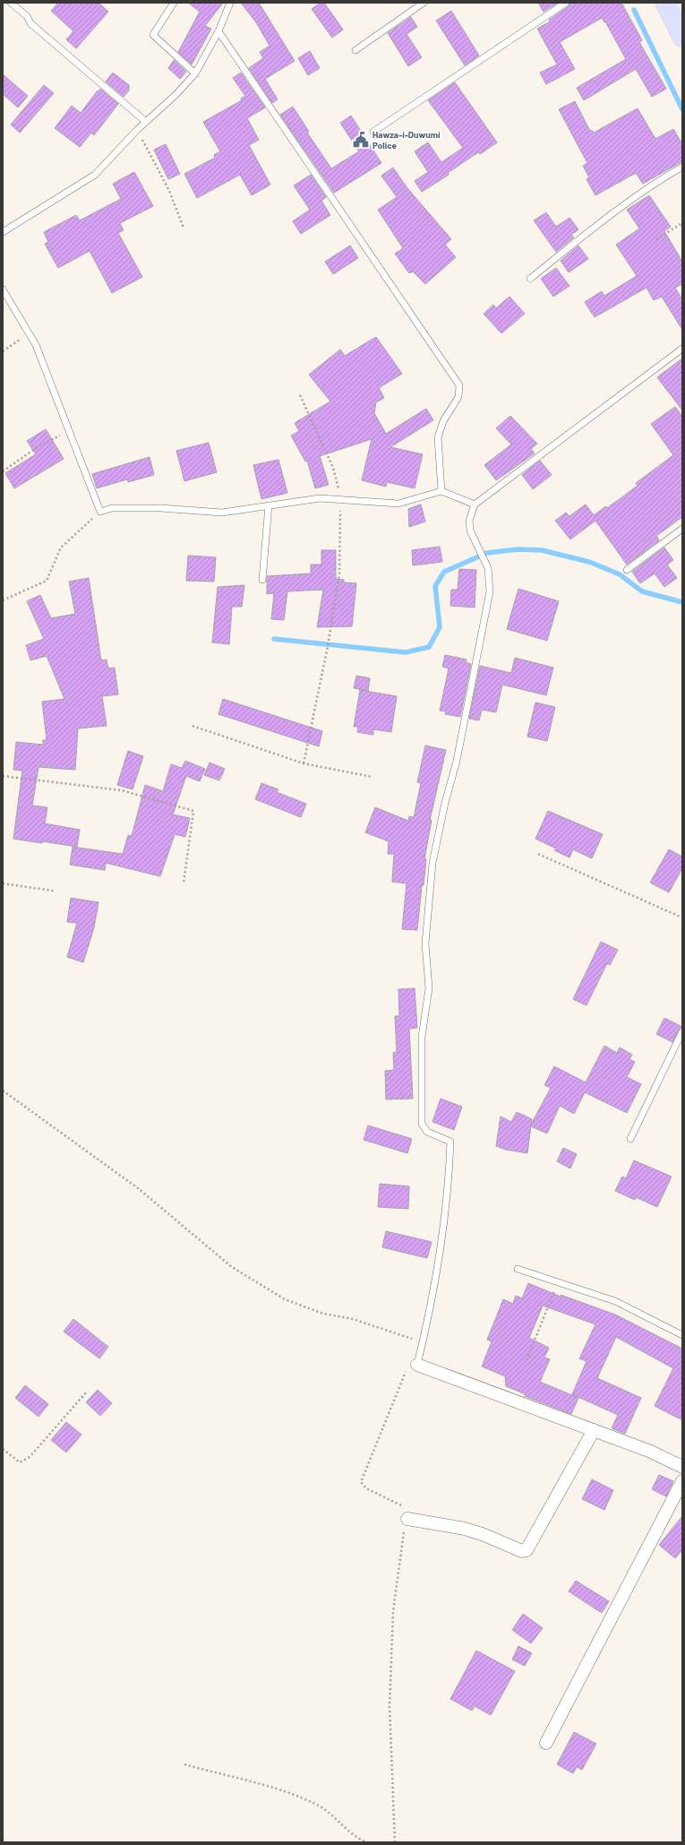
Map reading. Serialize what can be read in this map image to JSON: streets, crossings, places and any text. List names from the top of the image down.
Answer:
{
  "places": {
    "public building": ["Hawza-i-Duwumi Police"]
  }
}
